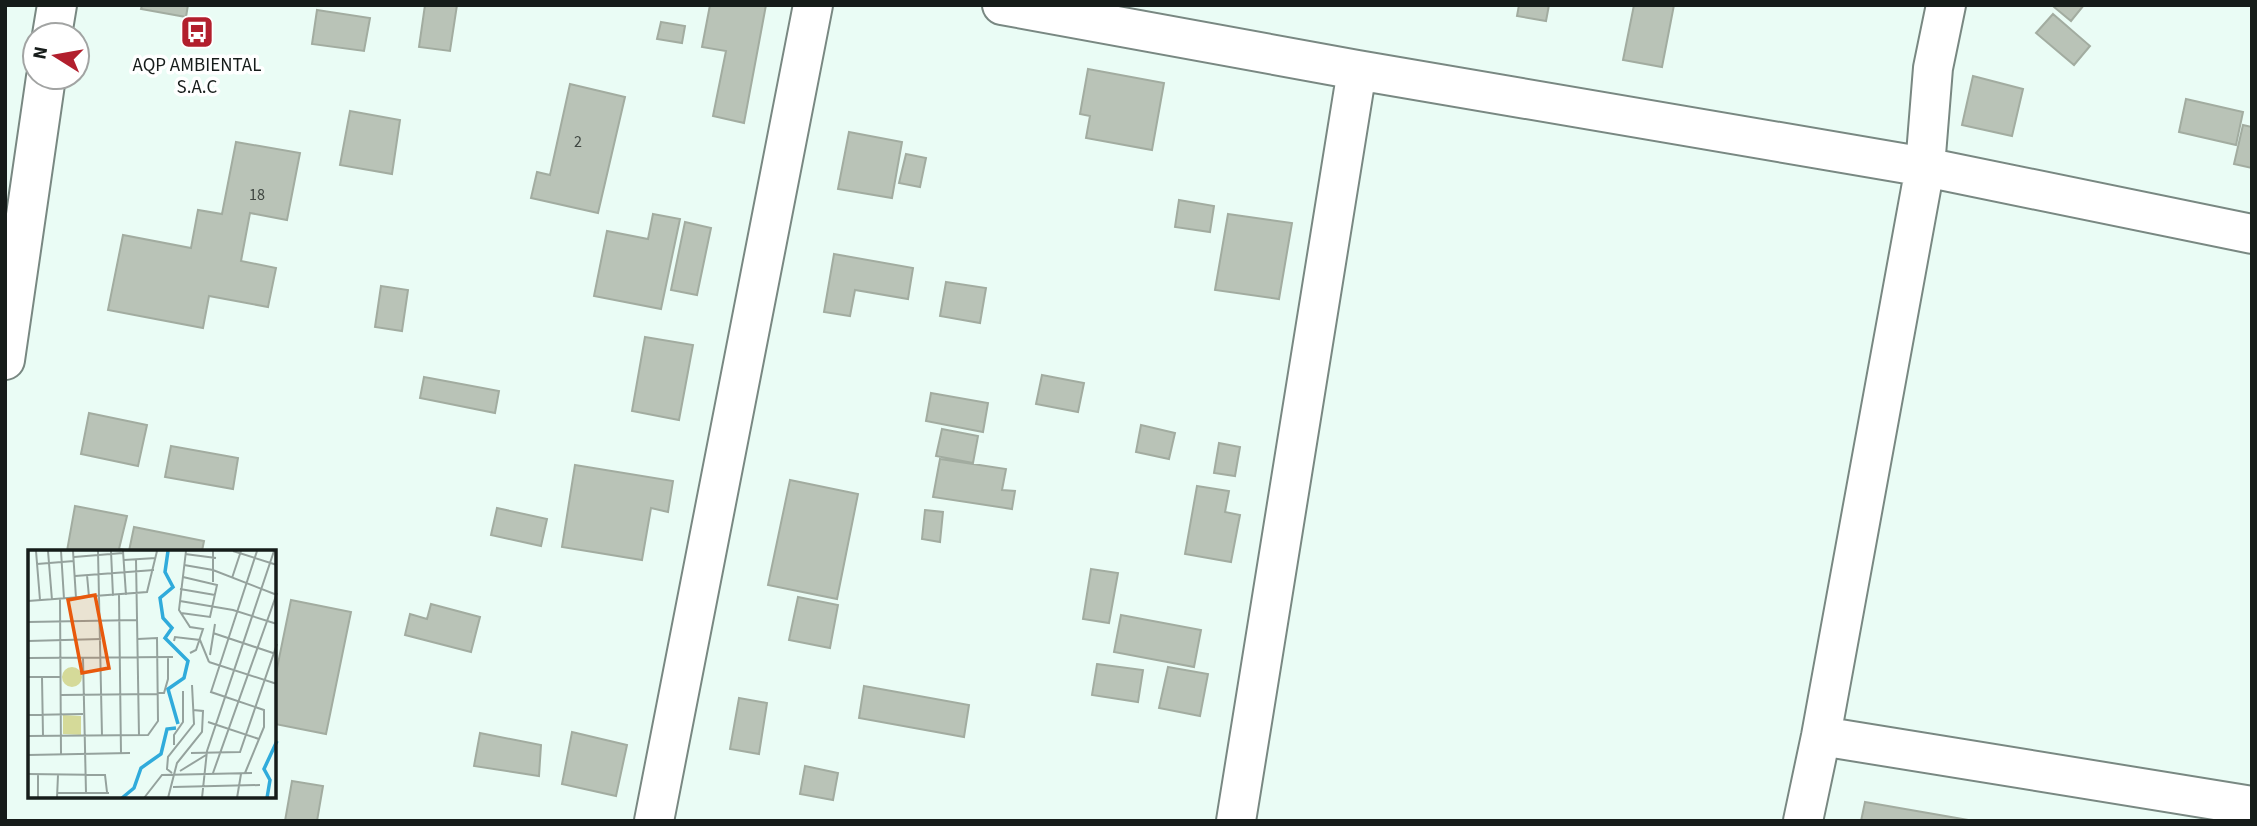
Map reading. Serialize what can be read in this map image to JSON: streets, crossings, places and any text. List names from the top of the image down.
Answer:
{
  "places": {
    "bus stop": ["AQP AMBIENTAL S.A.C"]
  },
  "house_numbers": ["2", "18"],
  "north": "left"
}
